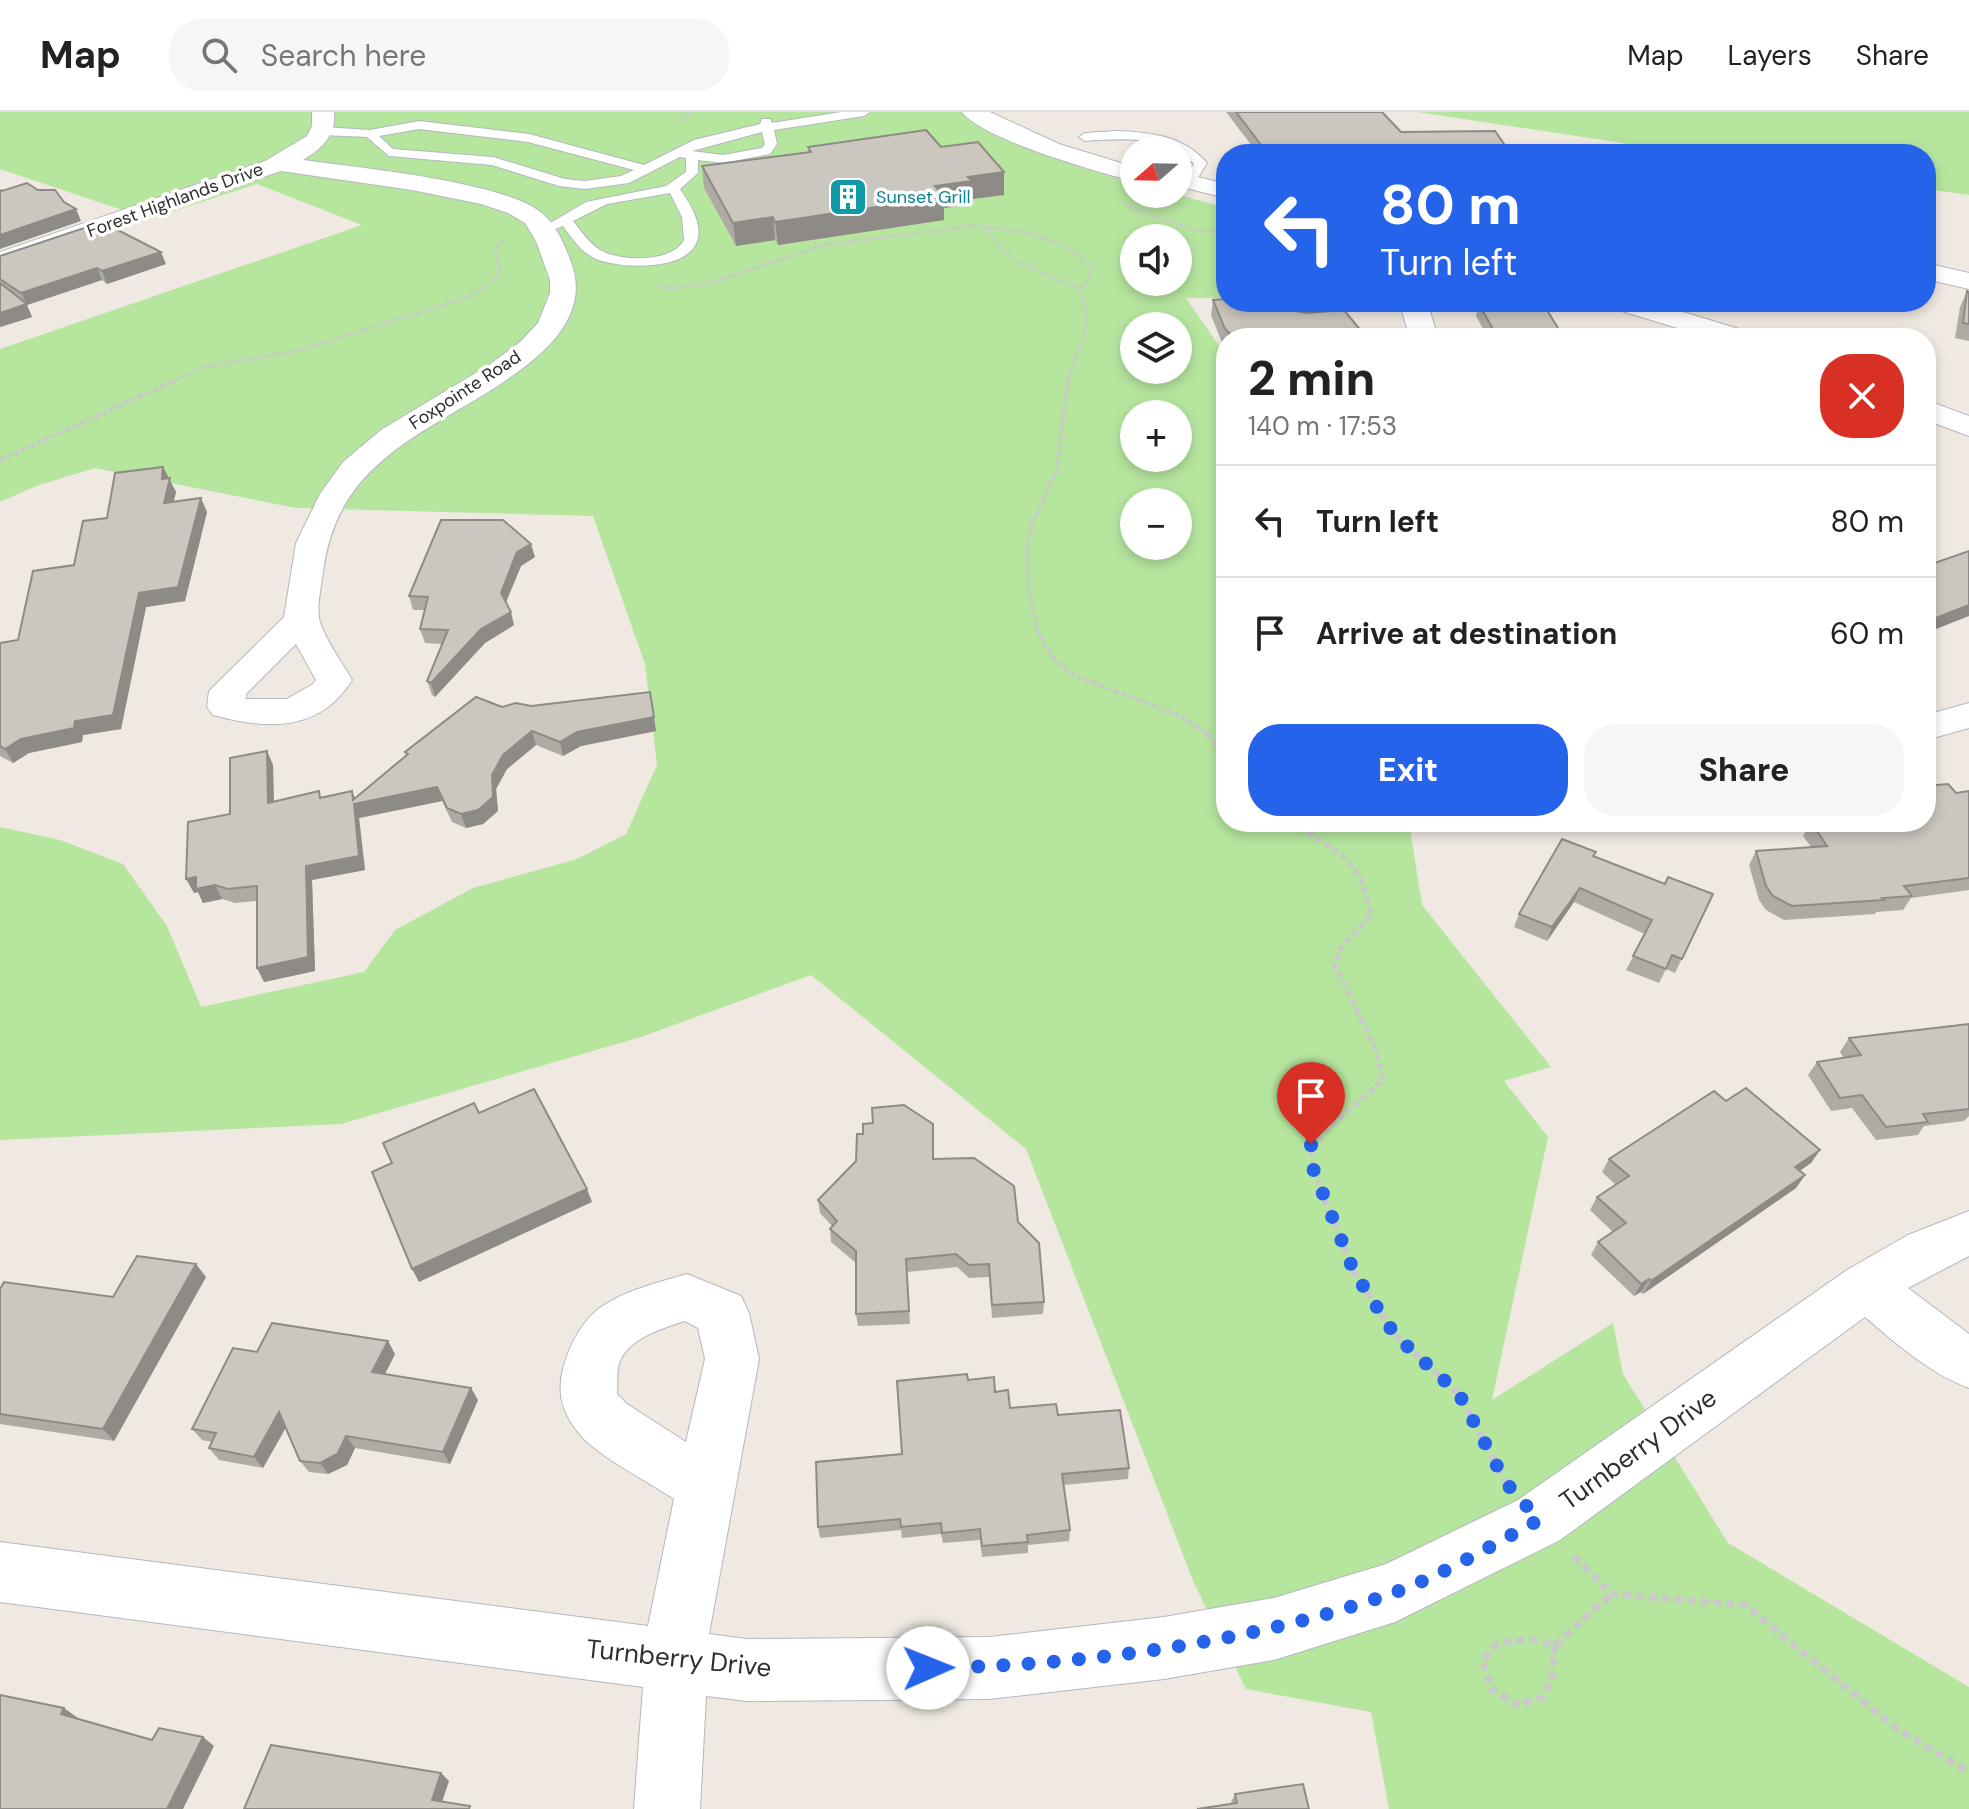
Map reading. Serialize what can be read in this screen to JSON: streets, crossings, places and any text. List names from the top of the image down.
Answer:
{
  "streets": {
    "street": ["Forest Highlands Drive", "Foxpointe Road", "Turnberry Drive"]
  },
  "places": {
    "building": ["Sunset Grill"]
  },
  "north": "left",
  "page": {
    "header": "Map",
    "search": "Search here",
    "nav": ["Map", "Layers", "Share"],
    "map_buttons": ["+", "−"],
    "turn": ["80 m", "Turn left"],
    "heading": ["2 min", "140 m · 17:53"],
    "list": [
      {
        "name": "Turn left",
        "value": "80 m"
      },
      {
        "name": "Arrive at destination",
        "value": "60 m"
      }
    ],
    "buttons": ["Exit", "Share"]
  }
}
